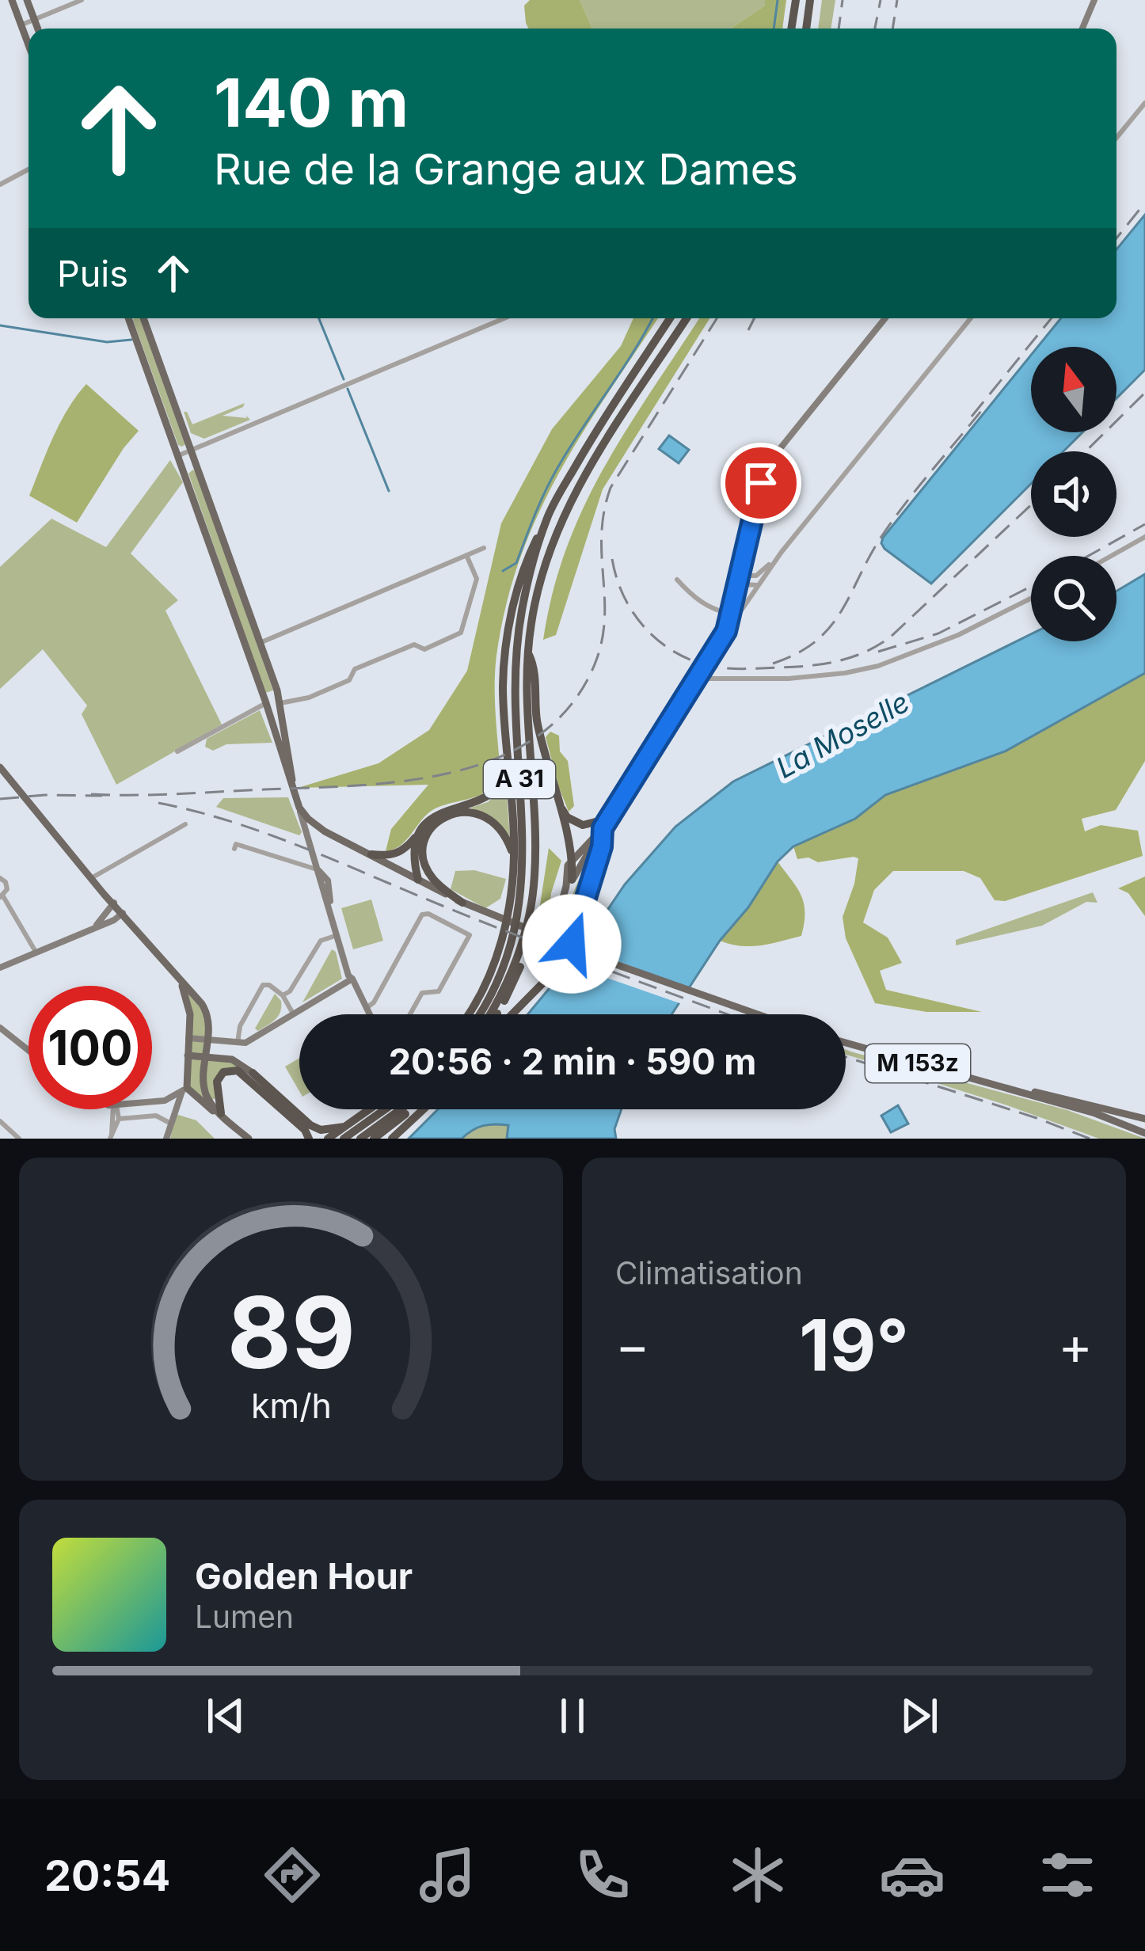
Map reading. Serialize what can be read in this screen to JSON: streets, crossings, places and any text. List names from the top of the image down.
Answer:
{
  "streets": {
    "highway": ["A 31"],
    "main road": ["M 153z"]
  },
  "water": ["La Moselle"],
  "north": "top",
  "page": {
    "turn": ["140 m", "Rue de la Grange aux Dames"],
    "then": "Puis",
    "limit": "100",
    "trip": "20:56 · 2 min · 590 m",
    "tile": "Climatisation",
    "heat": ["−", "19°", "+"],
    "song": ["Golden Hour", "Lumen"],
    "tabs": "20:54",
    "gauge": ["89", "km/h"]
  }
}
